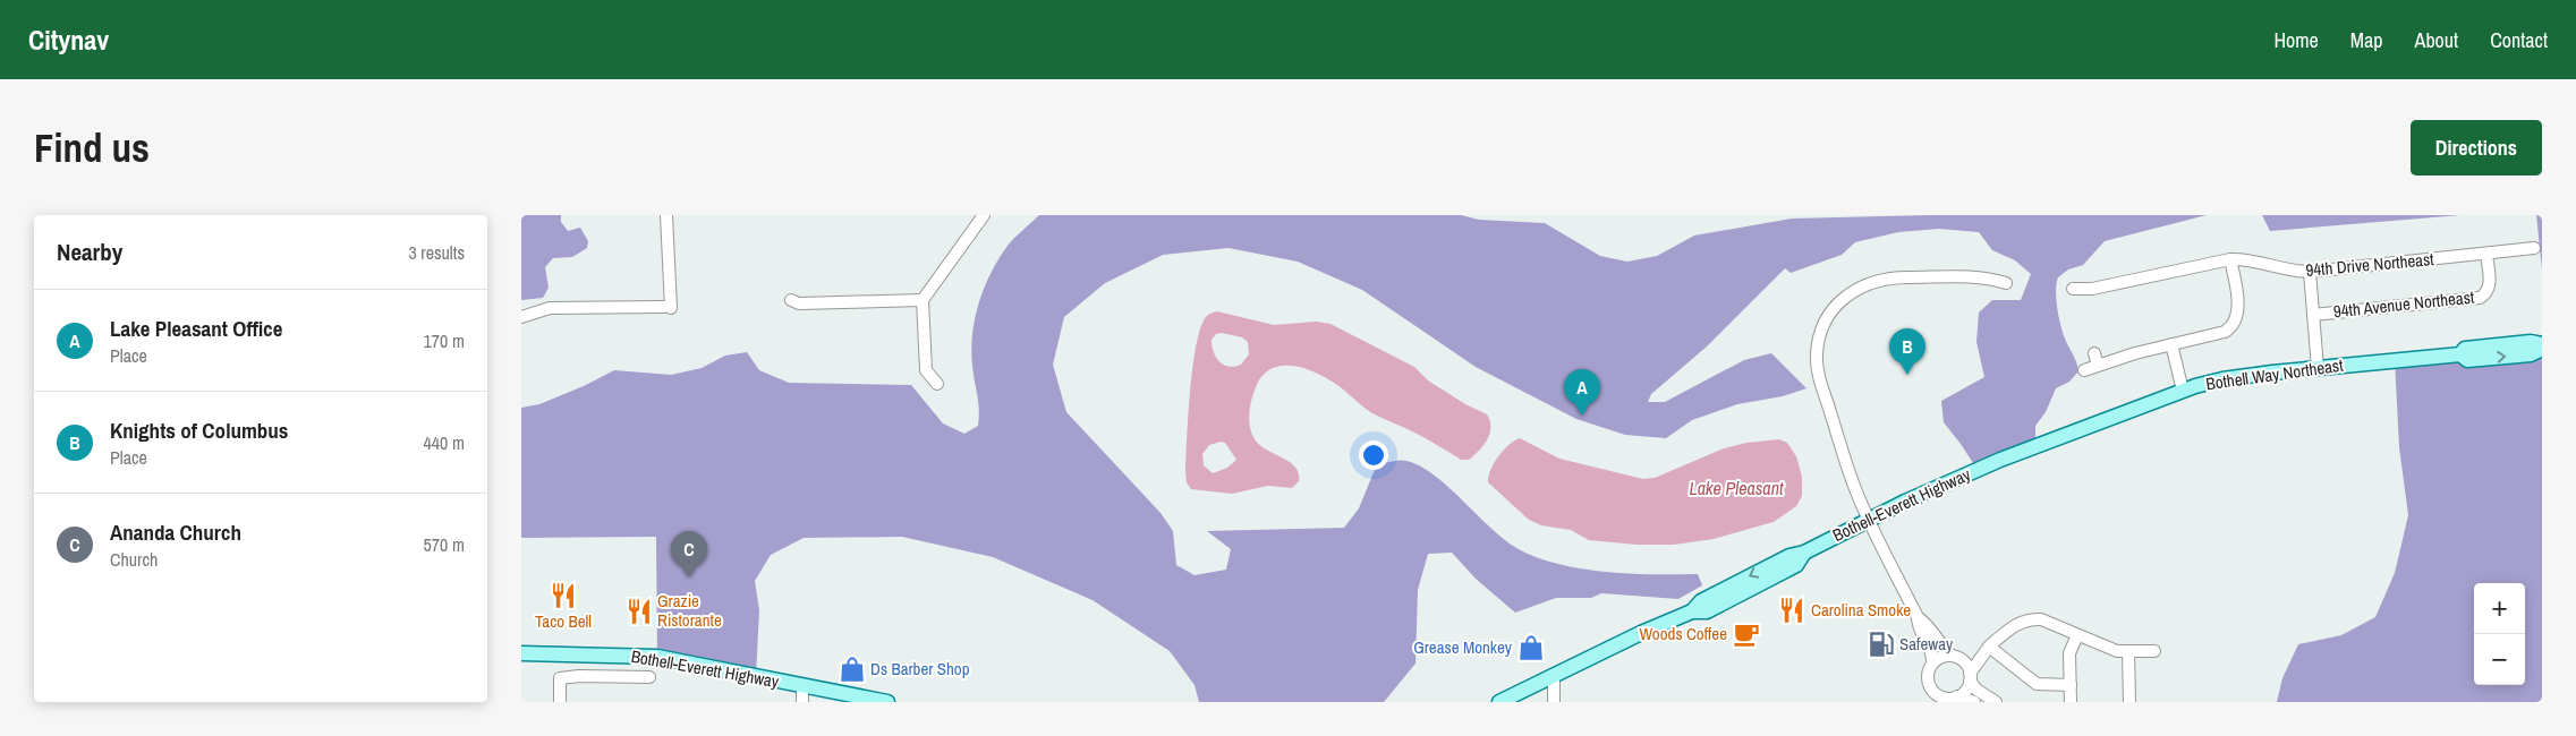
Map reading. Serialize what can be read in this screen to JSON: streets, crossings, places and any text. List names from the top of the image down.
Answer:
{
  "streets": {
    "main road": ["Bothell Way Northeast", "Bothell-Everett Highway"],
    "street": ["94th Drive Northeast", "94th Avenue Northeast"]
  },
  "crossings": [
    ["94th Drive Northeast", "94th Avenue Northeast"],
    ["Bothell Way Northeast", "Bothell-Everett Highway"]
  ],
  "water": ["Lake Pleasant"],
  "places": {
    "restaurant": ["Taco Bell", "Carolina Smoke", "Grazie Ristorante"],
    "cafe": ["Woods Coffee"],
    "fuel station": ["Safeway"],
    "shop": ["Grease Monkey", "Ds Barber Shop"]
  },
  "page": {
    "header": "Citynav",
    "nav": [
      "Home",
      "Map",
      "About",
      "Contact"
    ],
    "buttons": "Directions",
    "title": "Find us",
    "heading": ["Nearby", "3 results"],
    "list": [
      {
        "mark": "A",
        "name": "Lake Pleasant Office",
        "note": "Place",
        "value": "170 m"
      },
      {
        "mark": "B",
        "name": "Knights of Columbus",
        "note": "Place",
        "value": "440 m"
      },
      {
        "mark": "C",
        "name": "Ananda Church",
        "note": "Church",
        "value": "570 m"
      }
    ],
    "pins": ["B", "A", "C"],
    "map_buttons": ["+", "−"]
  }
}
